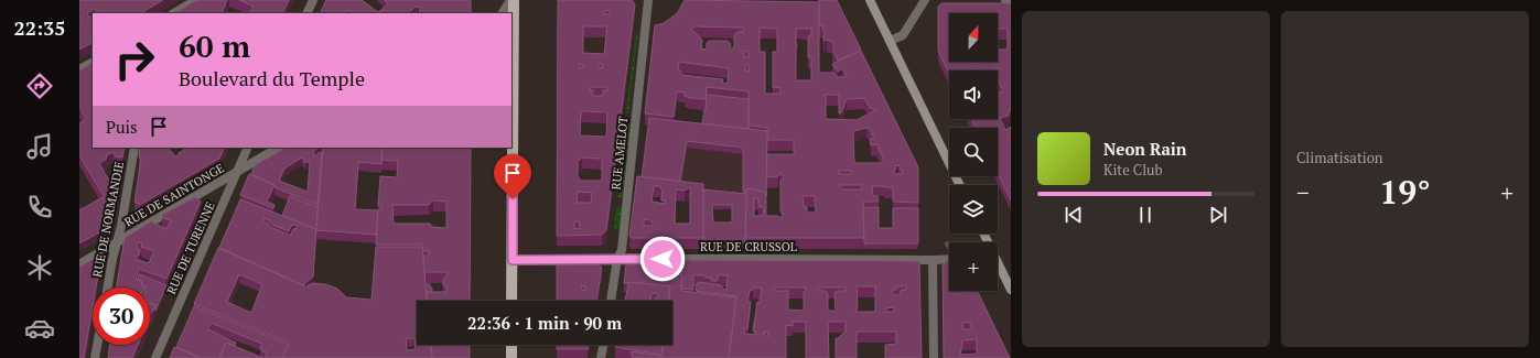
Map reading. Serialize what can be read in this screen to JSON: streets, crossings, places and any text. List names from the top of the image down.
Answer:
{
  "streets": {
    "street": [
      "RUE AMELOT",
      "RUE DE SAINTONGE",
      "RUE DE NORMANDIE",
      "RUE DE CRUSSOL",
      "RUE DE TURENNE"
    ]
  },
  "crossings": [
    ["RUE AMELOT", "RUE DE CRUSSOL"],
    ["RUE DE SAINTONGE", "RUE DE NORMANDIE"],
    ["RUE DE SAINTONGE", "RUE DE TURENNE"]
  ],
  "north": "top",
  "page": {
    "tabs": "22:35",
    "tile": "Climatisation",
    "map_buttons": "+",
    "turn": ["60 m", "Boulevard du Temple"],
    "then": "Puis",
    "song": ["Neon Rain", "Kite Club"],
    "heat": ["−", "19°", "+"],
    "limit": "30",
    "trip": "22:36 · 1 min · 90 m"
  }
}
